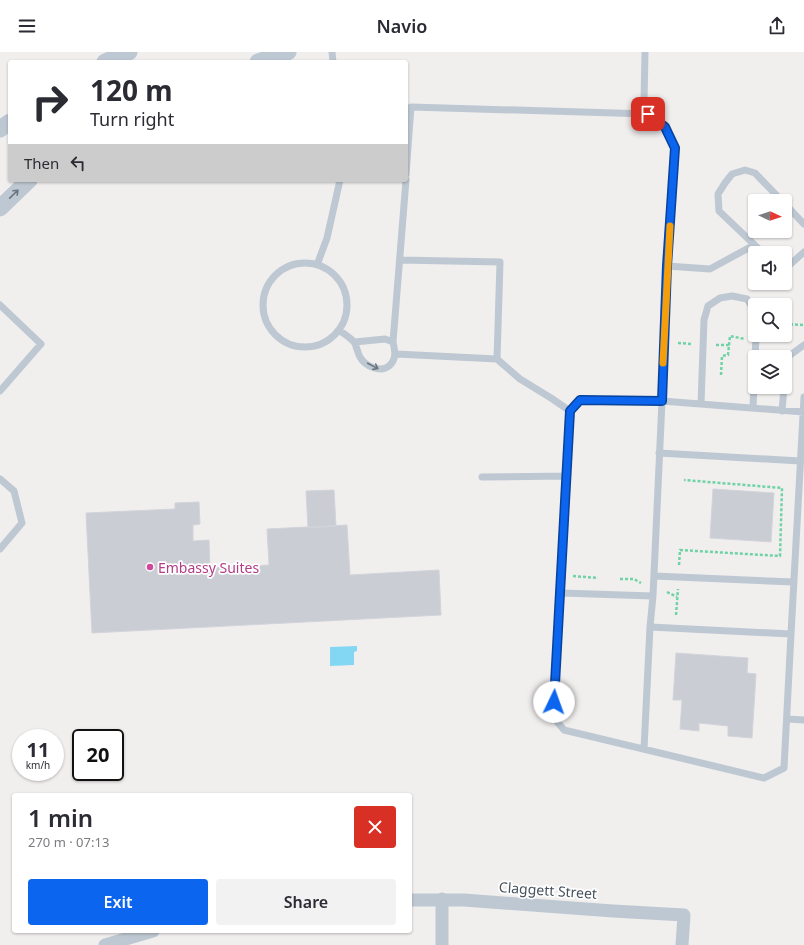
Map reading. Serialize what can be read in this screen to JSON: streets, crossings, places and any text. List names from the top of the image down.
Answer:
{
  "streets": {
    "street": ["Claggett Street"]
  },
  "places": ["Embassy Suites"],
  "north": "right",
  "page": {
    "header": "Navio",
    "turn": ["120 m", "Turn right"],
    "then": "Then",
    "speed": "11 km/h",
    "limit": "20",
    "heading": ["1 min", "270 m · 07:13"],
    "buttons": ["Exit", "Share"]
  }
}
